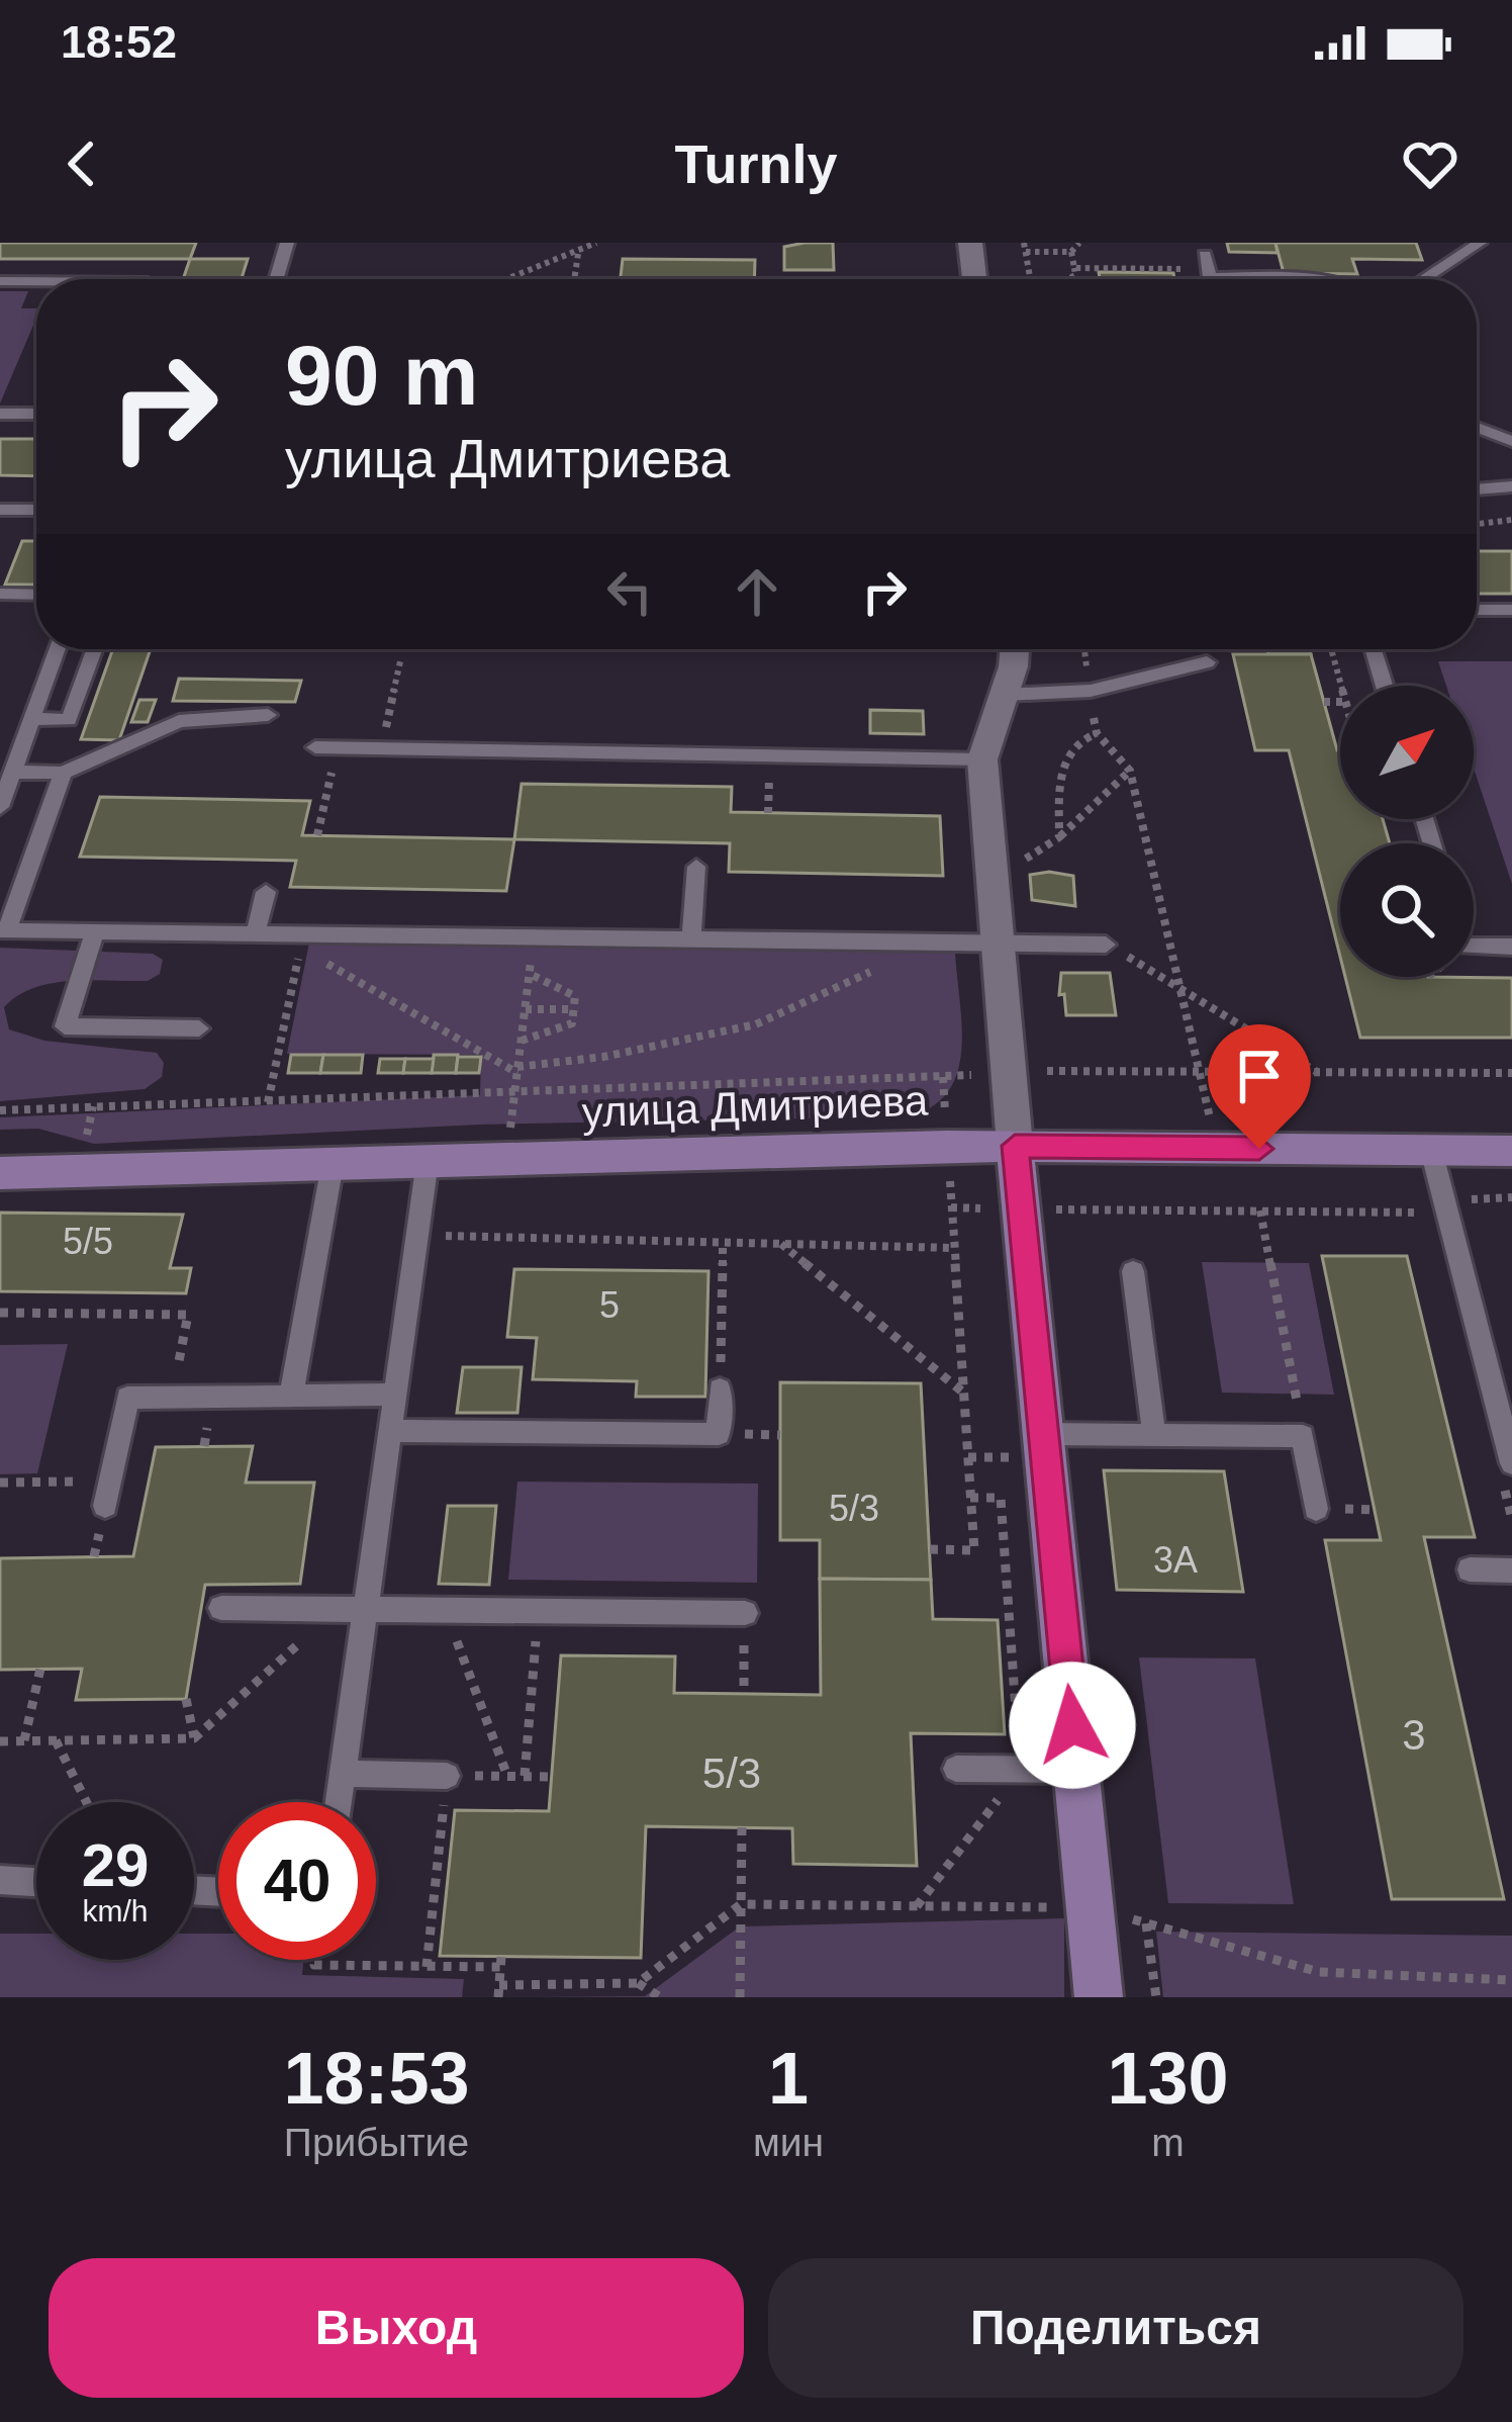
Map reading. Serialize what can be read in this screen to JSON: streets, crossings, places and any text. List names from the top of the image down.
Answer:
{
  "streets": {
    "main road": ["улица Дмитриева"]
  },
  "house_numbers": [
    "5/5",
    "5",
    "5/3",
    "3А",
    "3",
    "5/3"
  ],
  "north": "top right",
  "page": {
    "status": "18:52",
    "header": "Turnly",
    "turn": ["90 m", "улица Дмитриева"],
    "speed": "29 km/h",
    "limit": "40",
    "eta": [
      "18:53",
      "Прибытие",
      "1",
      "мин",
      "130",
      "m"
    ],
    "buttons": ["Выход", "Поделиться"]
  }
}
